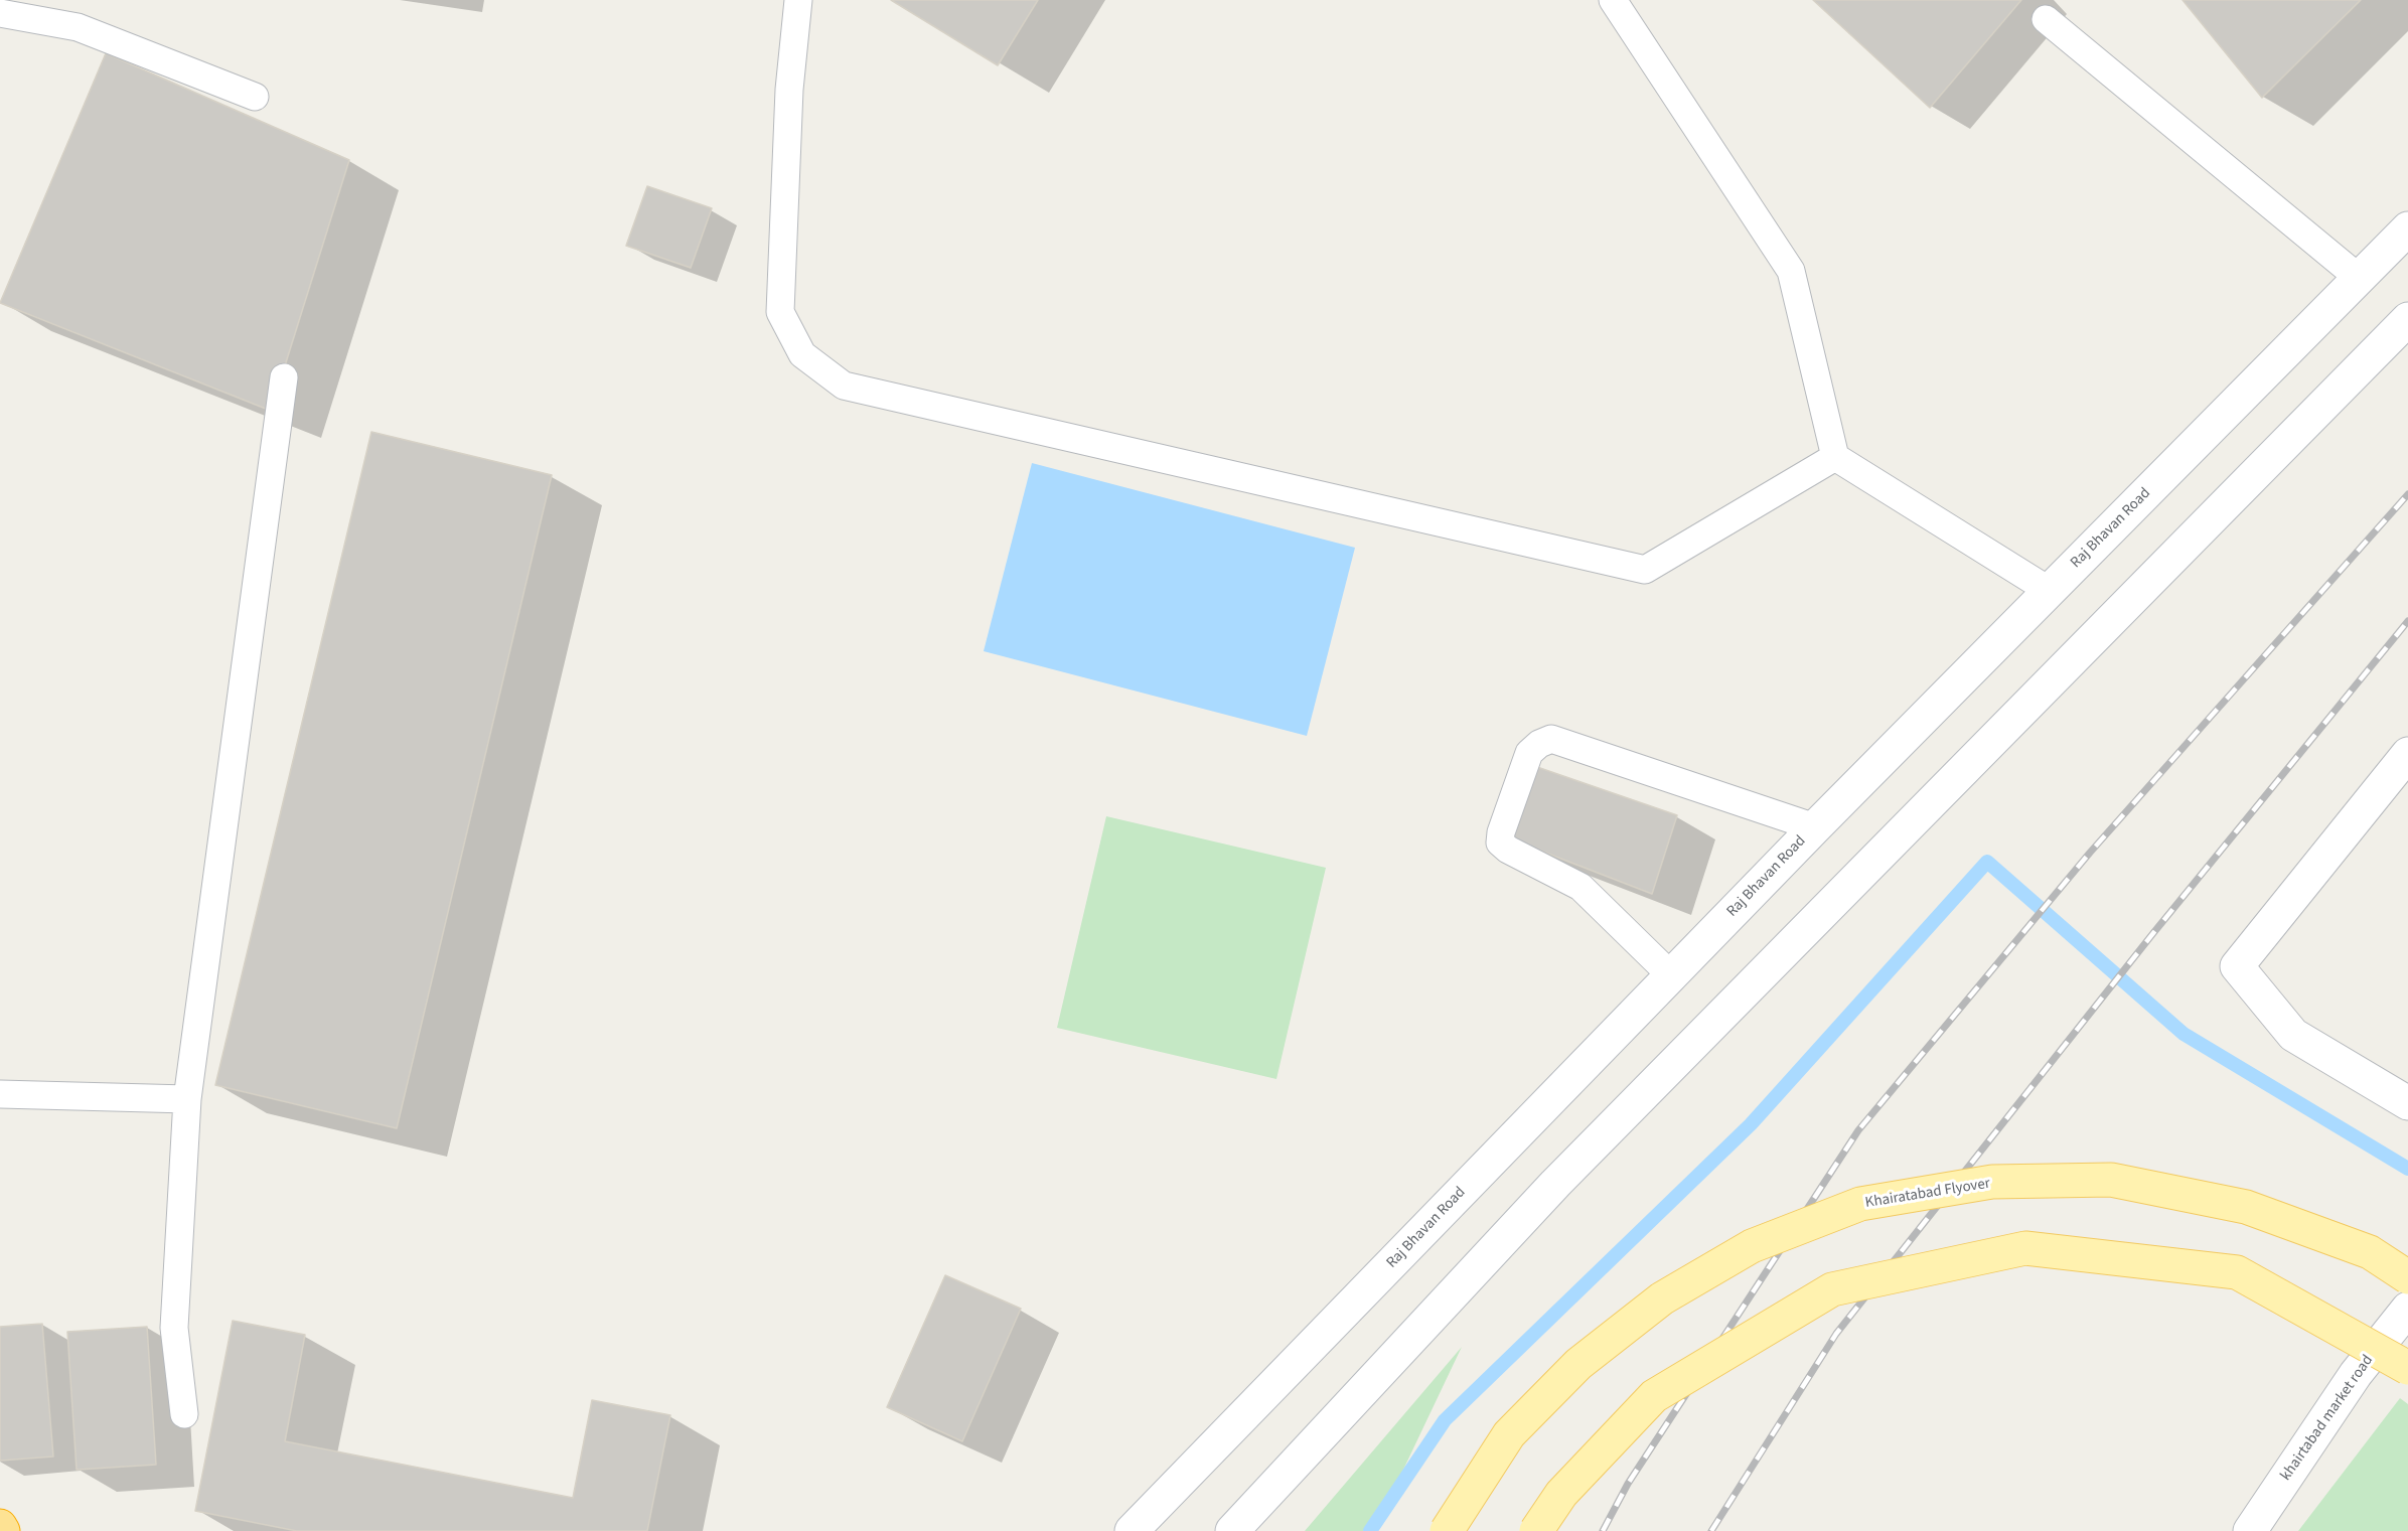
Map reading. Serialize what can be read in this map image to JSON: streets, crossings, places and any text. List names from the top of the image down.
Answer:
{
  "streets": {
    "main road": ["Raj Bhavan Road", "Khairatabad Flyover", "khairtabad market road"]
  }
}
